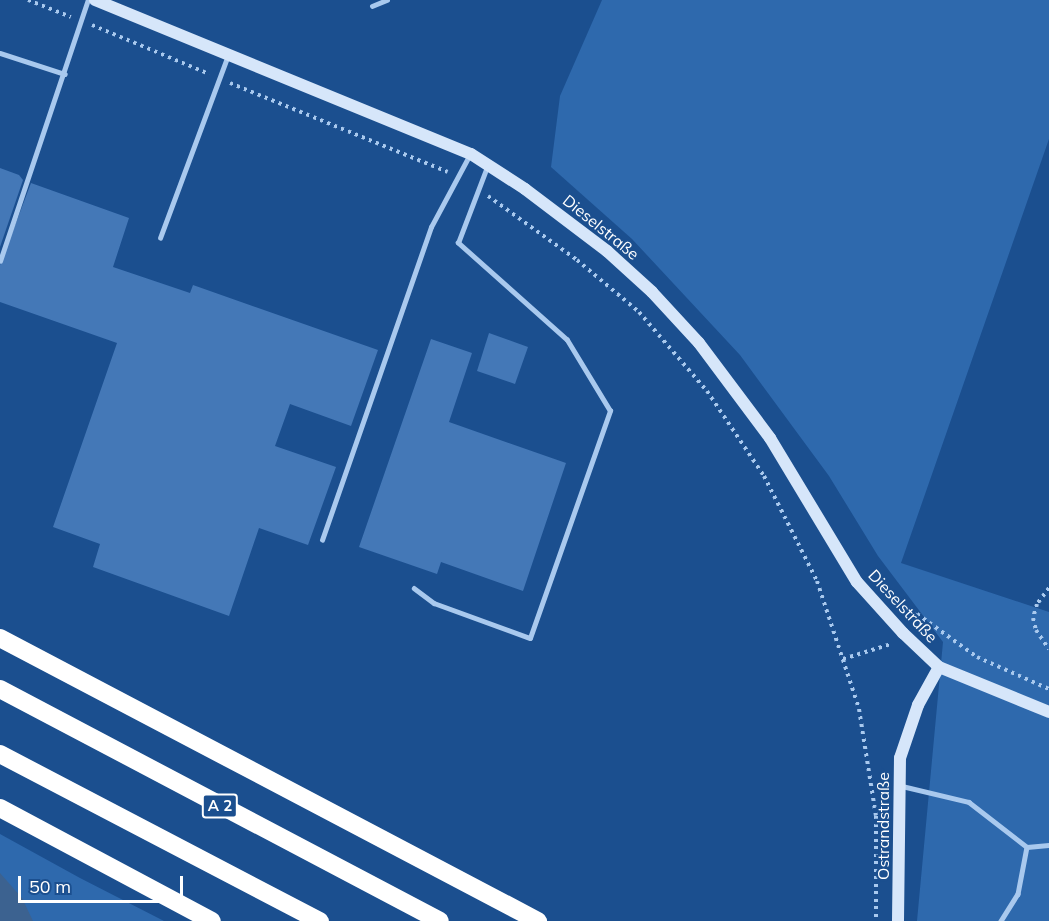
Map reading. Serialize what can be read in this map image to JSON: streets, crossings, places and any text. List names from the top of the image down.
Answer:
{
  "streets": {
    "highway": ["A 2"],
    "street": ["Dieselstraße", "Ostrandstraße"]
  },
  "crossings": [
    ["Dieselstraße", "Ostrandstraße"]
  ],
  "scale_bar": "50 m"
}
